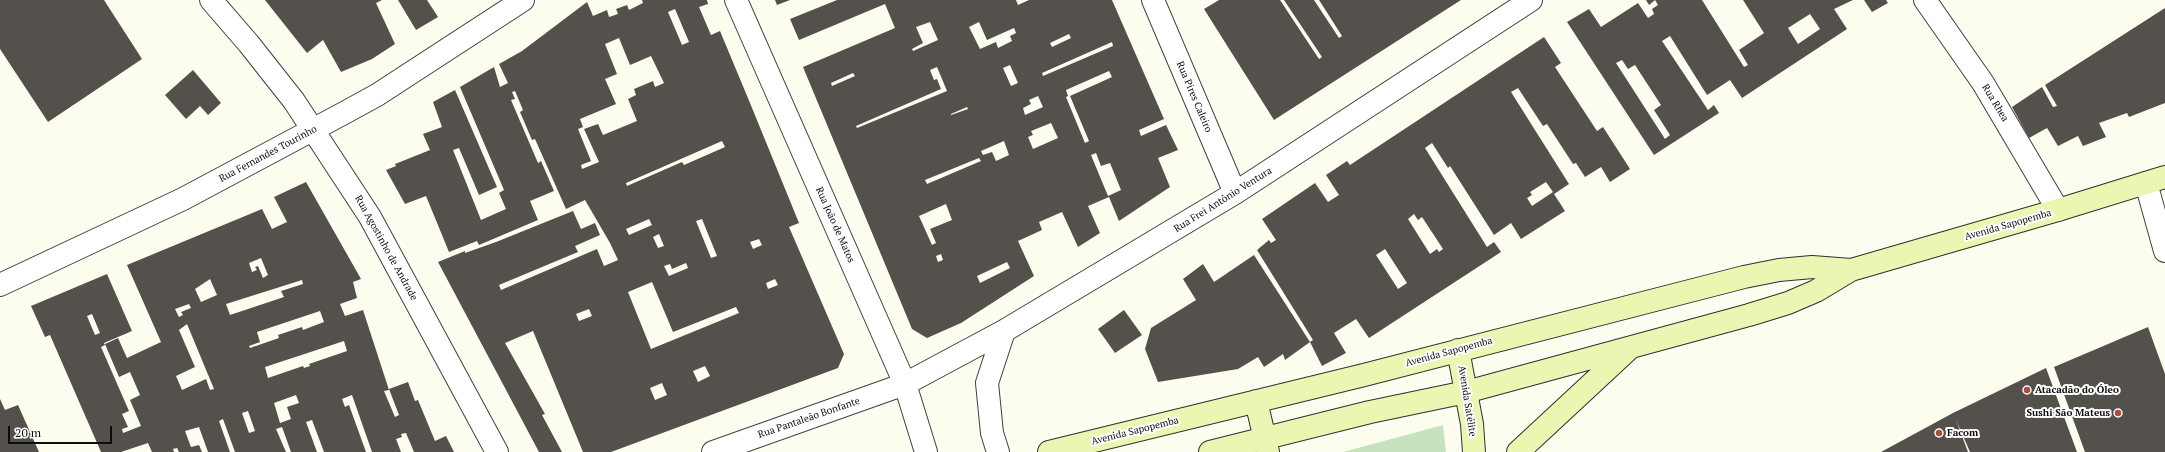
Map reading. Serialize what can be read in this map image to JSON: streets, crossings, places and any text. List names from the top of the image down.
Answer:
{
  "streets": {
    "main road": ["Avenida Sapopemba", "Avenida Satélite"],
    "street": [
      "Rua Pires Caleiro",
      "Rua Rhea",
      "Rua Fernandes Tourinho",
      "Rua Frei Antônio Ventura",
      "Rua João de Matos",
      "Rua Agostinho de Andrade",
      "Rua Pantaleão Bonfante"
    ]
  },
  "crossings": [
    ["Rua Pires Caleiro", "Rua Frei Antônio Ventura"],
    ["Rua Rhea", "Avenida Sapopemba"],
    ["Rua Fernandes Tourinho", "Rua Agostinho de Andrade"],
    ["Rua Frei Antônio Ventura", "Rua João de Matos"],
    ["Rua Frei Antônio Ventura", "Rua Pantaleão Bonfante"],
    ["Rua João de Matos", "Rua Pantaleão Bonfante"],
    ["Avenida Sapopemba", "Avenida Satélite"]
  ],
  "places": ["Atacadão do Óleo", "Sushi São Mateus", "Facom"],
  "scale_bar": "20 m"
}
